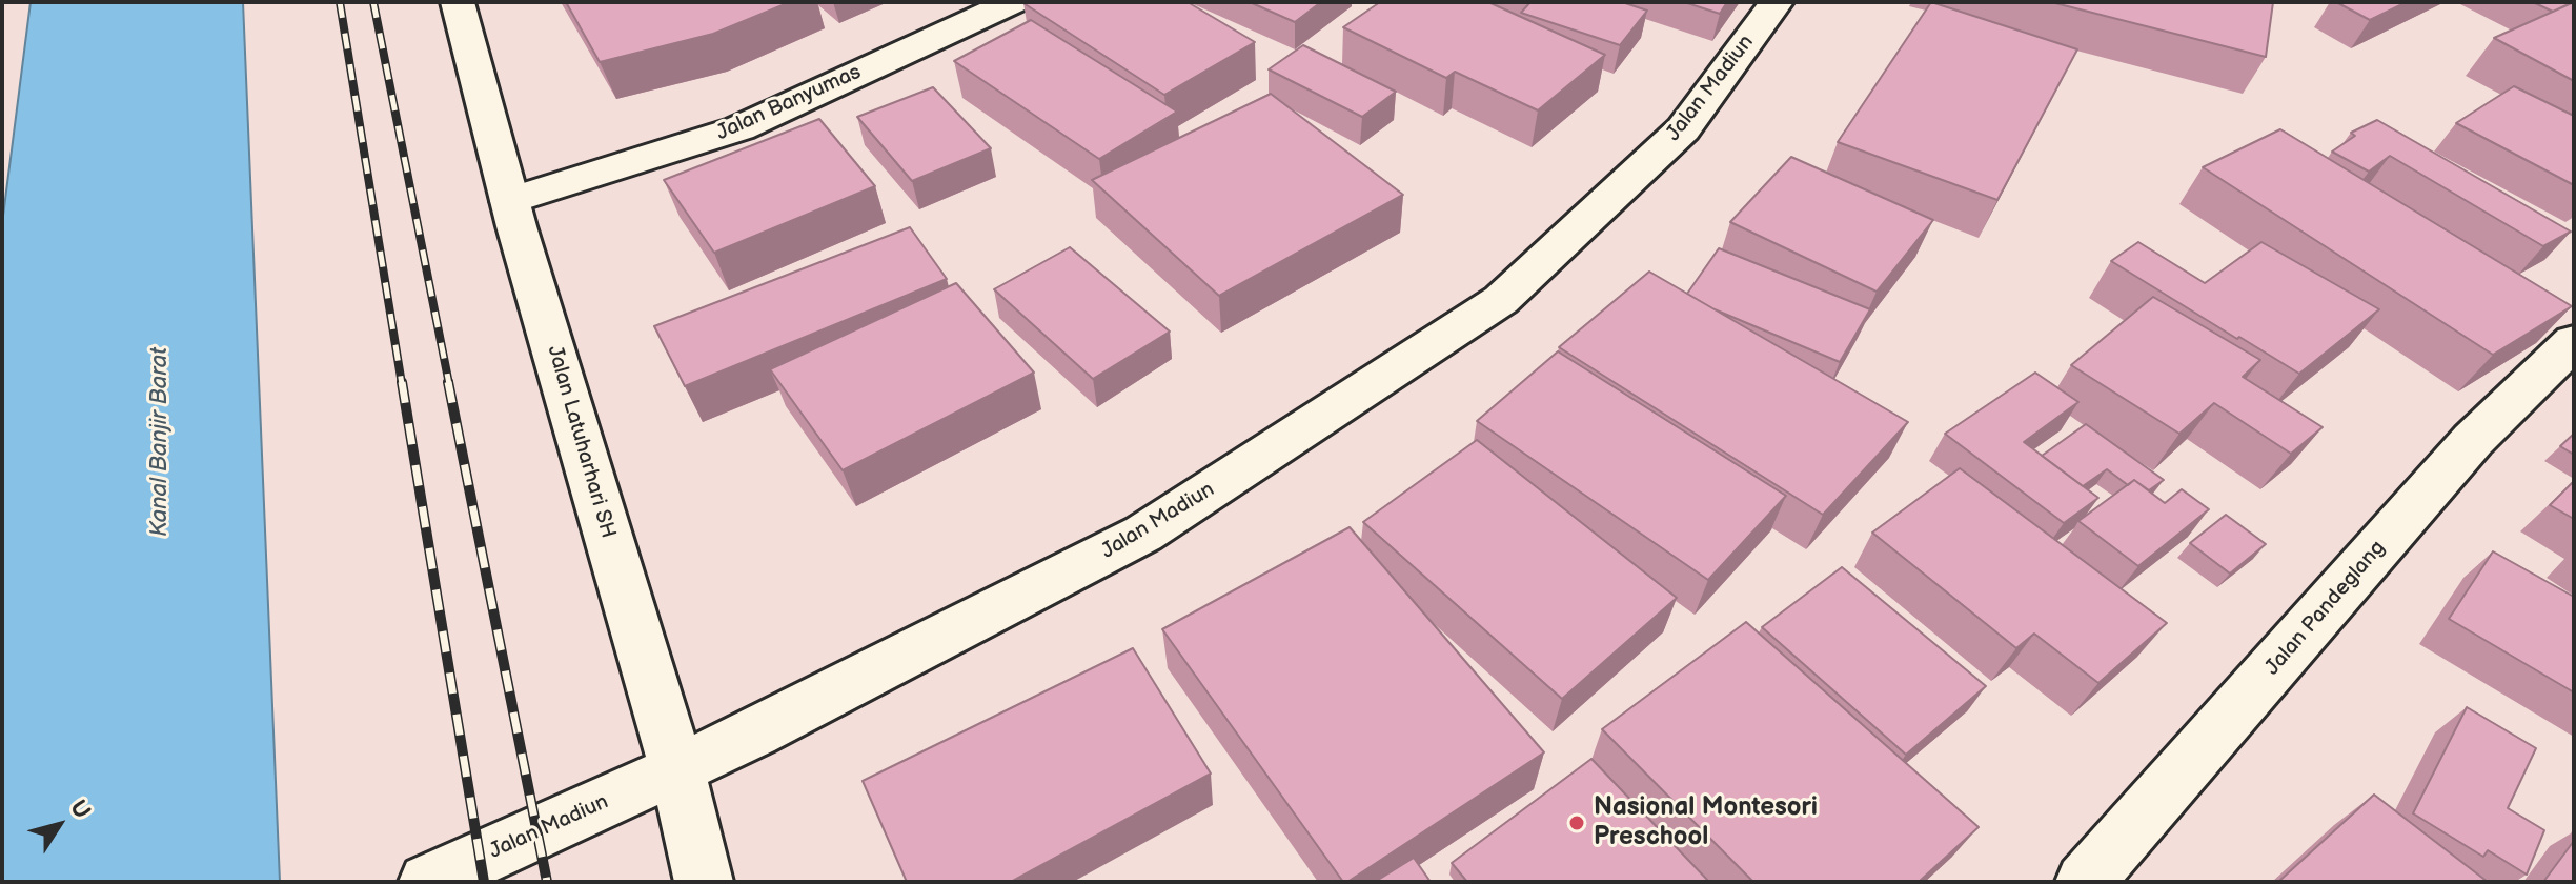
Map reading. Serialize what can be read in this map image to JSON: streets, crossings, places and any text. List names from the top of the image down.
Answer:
{
  "streets": {
    "street": [
      "Jalan Madiun",
      "Jalan Banyumas",
      "Jalan Latuharhari SH",
      "Jalan Pandeglang"
    ]
  },
  "crossings": [
    ["Jalan Madiun", "Jalan Latuharhari SH"],
    ["Jalan Banyumas", "Jalan Latuharhari SH"]
  ],
  "water": ["Kanal Banjir Barat"],
  "places": ["Nasional Montesori Preschool"],
  "north": "top right"
}
